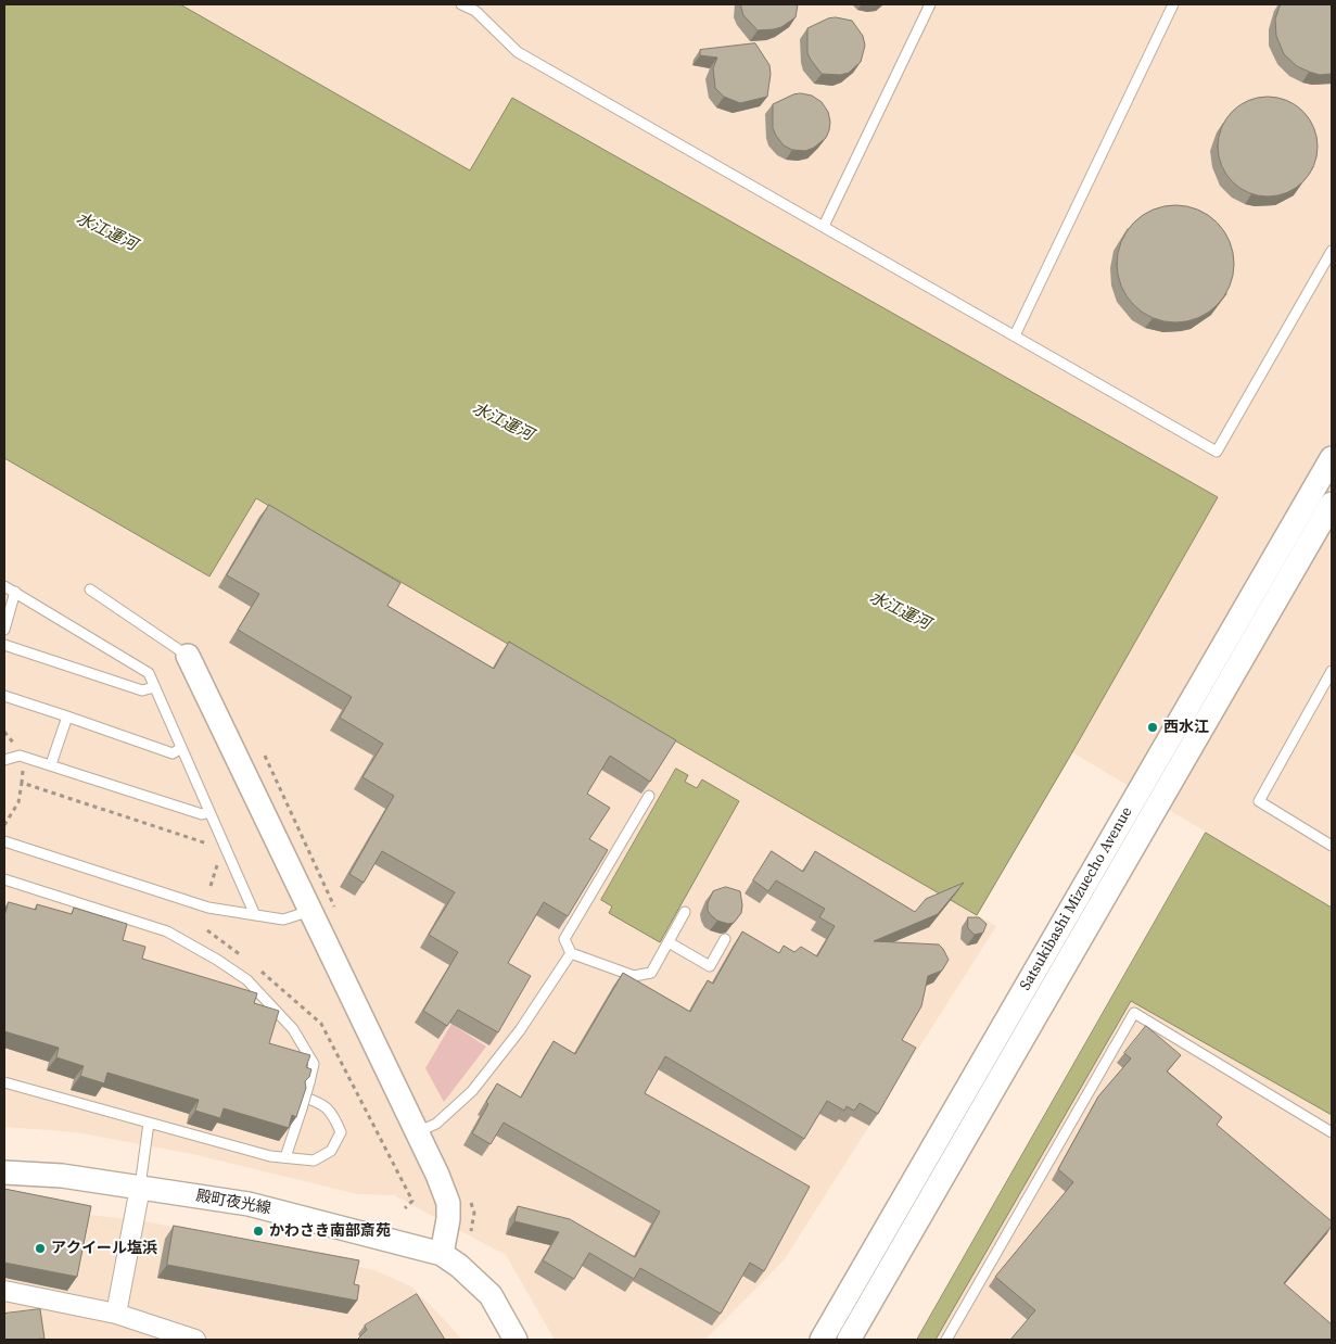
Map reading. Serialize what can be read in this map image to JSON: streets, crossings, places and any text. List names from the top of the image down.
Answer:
{
  "streets": {
    "street": ["Satsukibashi Mizuecho Avenue", "殿町夜光線"]
  },
  "water": ["水江運河"],
  "places": ["西水江", "かわさき南部斎苑", "アクイール塩浜"]
}
